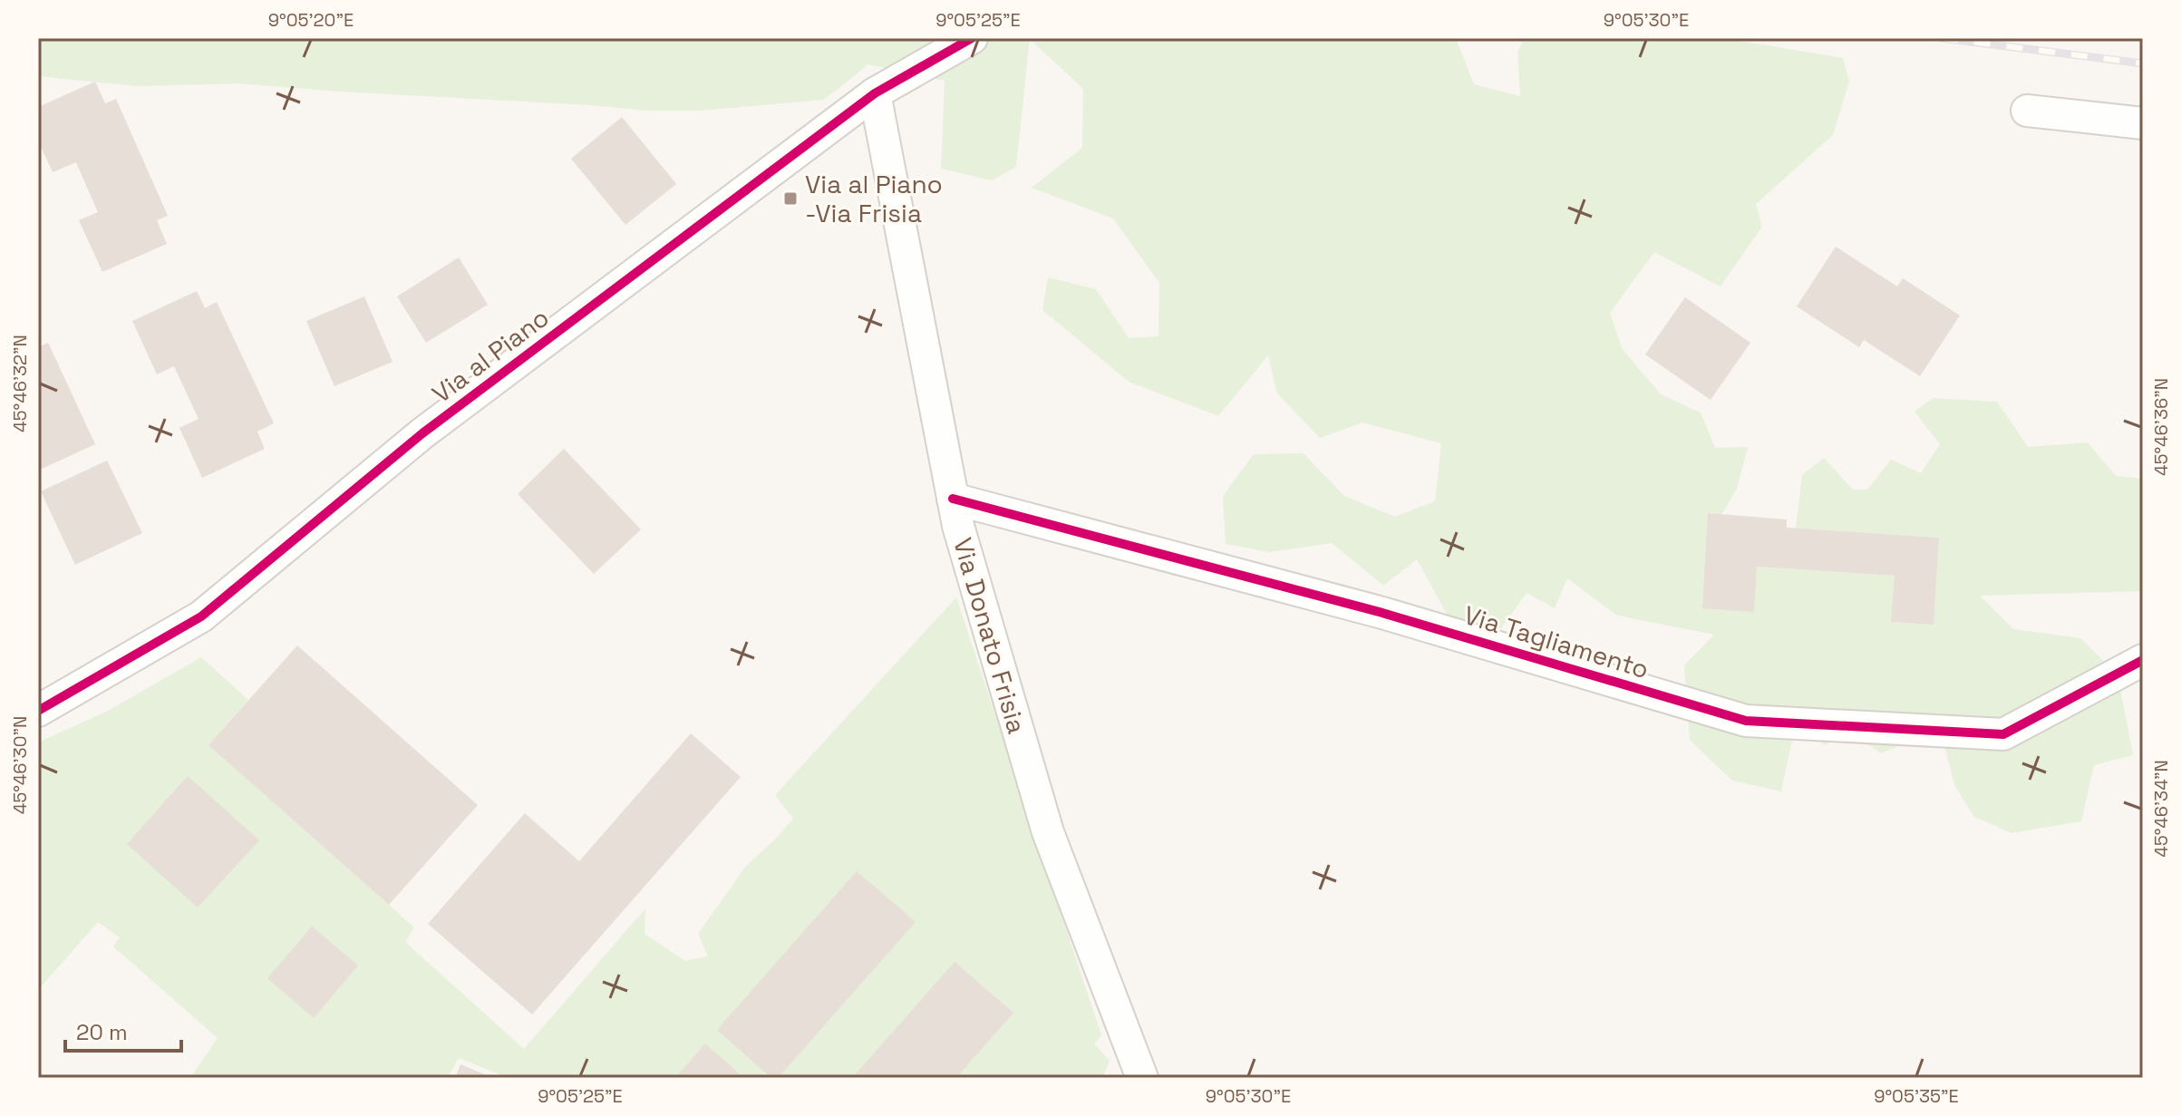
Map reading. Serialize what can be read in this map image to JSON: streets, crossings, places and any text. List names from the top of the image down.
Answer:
{
  "streets": {
    "street": ["Via al Piano", "Via Donato Frisia", "Via Tagliamento"]
  },
  "crossings": [
    ["Via al Piano", "Via Donato Frisia"],
    ["Via Donato Frisia", "Via Tagliamento"]
  ],
  "places": {
    "transit": ["Via al Piano -Via Frisia"]
  },
  "scale_bar": "20 m",
  "coordinates": [
    "9°05'20\"E",
    "9°05'25\"E",
    "9°05'30\"E",
    "45°46'32\"N",
    "45°46'36\"N",
    "45°46'30\"N",
    "45°46'34\"N",
    "9°05'35\"E"
  ]
}
